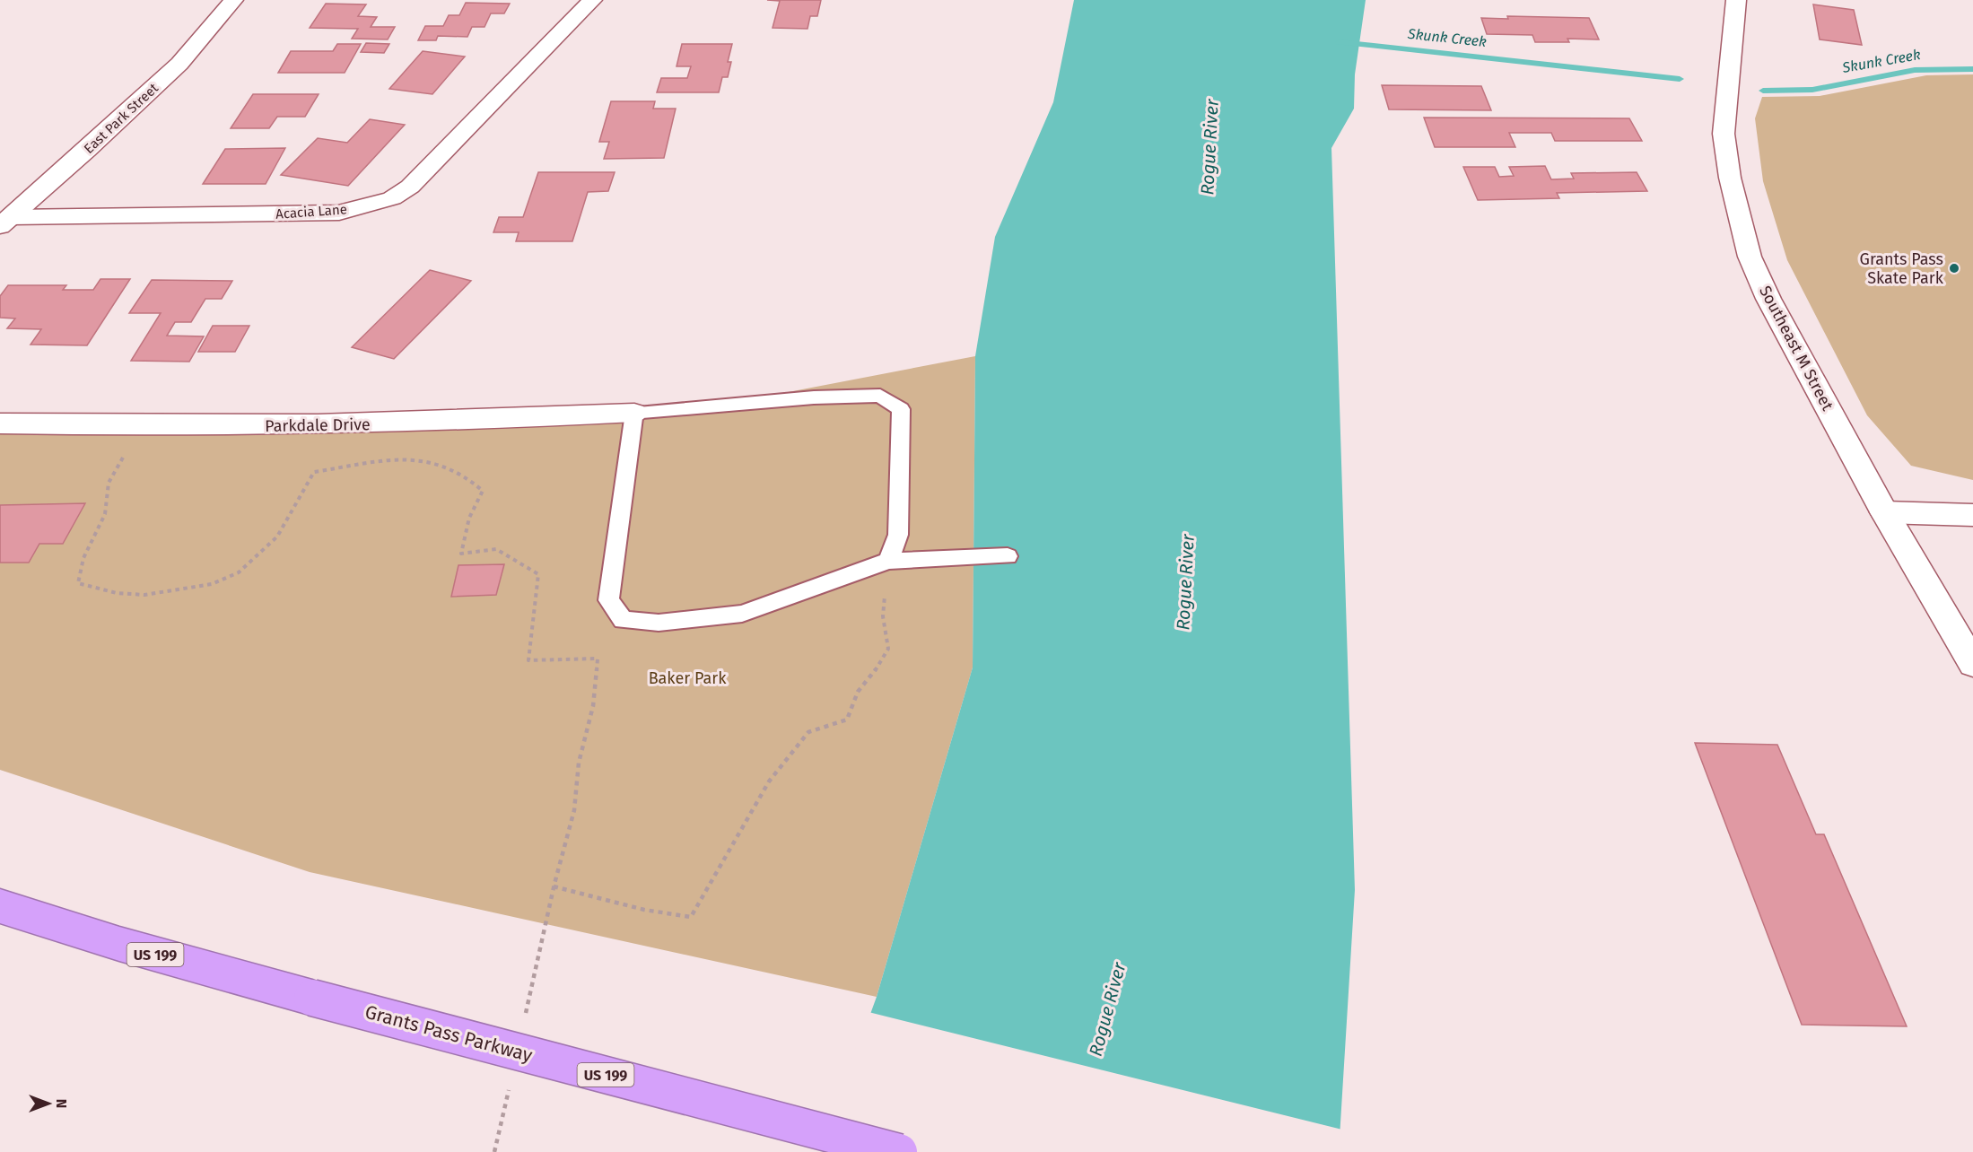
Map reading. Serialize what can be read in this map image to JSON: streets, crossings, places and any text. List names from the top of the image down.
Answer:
{
  "streets": {
    "highway": ["US 199", "Grants Pass Parkway"],
    "street": [
      "East Park Street",
      "Acacia Lane",
      "Southeast M Street",
      "Parkdale Drive"
    ]
  },
  "crossings": [
    ["East Park Street", "Acacia Lane"]
  ],
  "water": ["Skunk Creek", "Rogue River"],
  "parks": ["Baker Park"],
  "places": ["Grants Pass Skate Park"],
  "north": "right"
}
